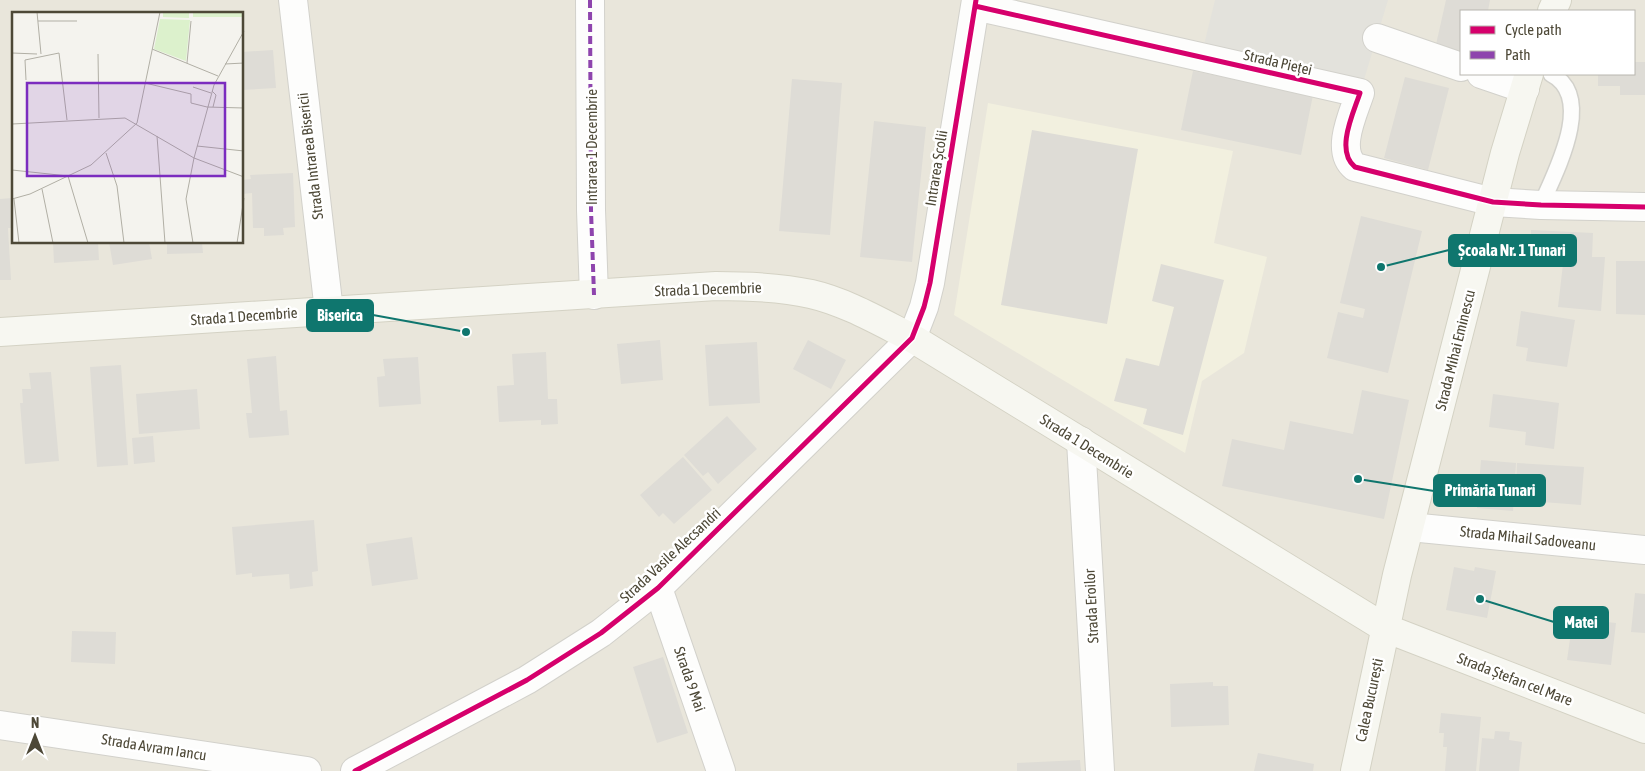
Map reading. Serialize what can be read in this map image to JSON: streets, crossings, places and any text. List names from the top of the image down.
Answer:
{
  "streets": {
    "main road": [
      "Strada 1 Decembrie",
      "Strada Mihai Eminescu",
      "Strada Ștefan cel Mare",
      "Calea București"
    ],
    "street": [
      "Strada Pieței",
      "Intrarea 1 Decembrie",
      "Strada Intrarea Bisericii",
      "Intrarea Școlii",
      "Strada Mihail Sadoveanu",
      "Strada Vasile Alecsandri",
      "Strada Eroilor",
      "Strada 9 Mai",
      "Strada Avram Iancu"
    ]
  },
  "crossings": [
    ["Strada Pieței", "Intrarea Școlii"],
    ["Strada Pieței", "Strada Mihai Eminescu"],
    ["Intrarea 1 Decembrie", "Strada 1 Decembrie"],
    ["Strada Intrarea Bisericii", "Strada 1 Decembrie"],
    ["Intrarea Școlii", "Strada 1 Decembrie"],
    ["Intrarea Școlii", "Strada Vasile Alecsandri"],
    ["Strada 1 Decembrie", "Strada Mihai Eminescu"],
    ["Strada 1 Decembrie", "Strada Vasile Alecsandri"],
    ["Strada 1 Decembrie", "Strada Eroilor"],
    ["Strada 1 Decembrie", "Strada Ștefan cel Mare"],
    ["Strada 1 Decembrie", "Calea București"],
    ["Strada Mihai Eminescu", "Strada Mihail Sadoveanu"],
    ["Strada Mihai Eminescu", "Strada Ștefan cel Mare"],
    ["Strada Mihai Eminescu", "Calea București"],
    ["Strada Vasile Alecsandri", "Strada 9 Mai"],
    ["Strada Ștefan cel Mare", "Calea București"]
  ],
  "places": [
    "Școala Nr. 1 Tunari",
    "Biserica",
    "Primăria Tunari",
    "Matei"
  ],
  "legend": ["Cycle path", "Path"],
  "north": "top"
}
